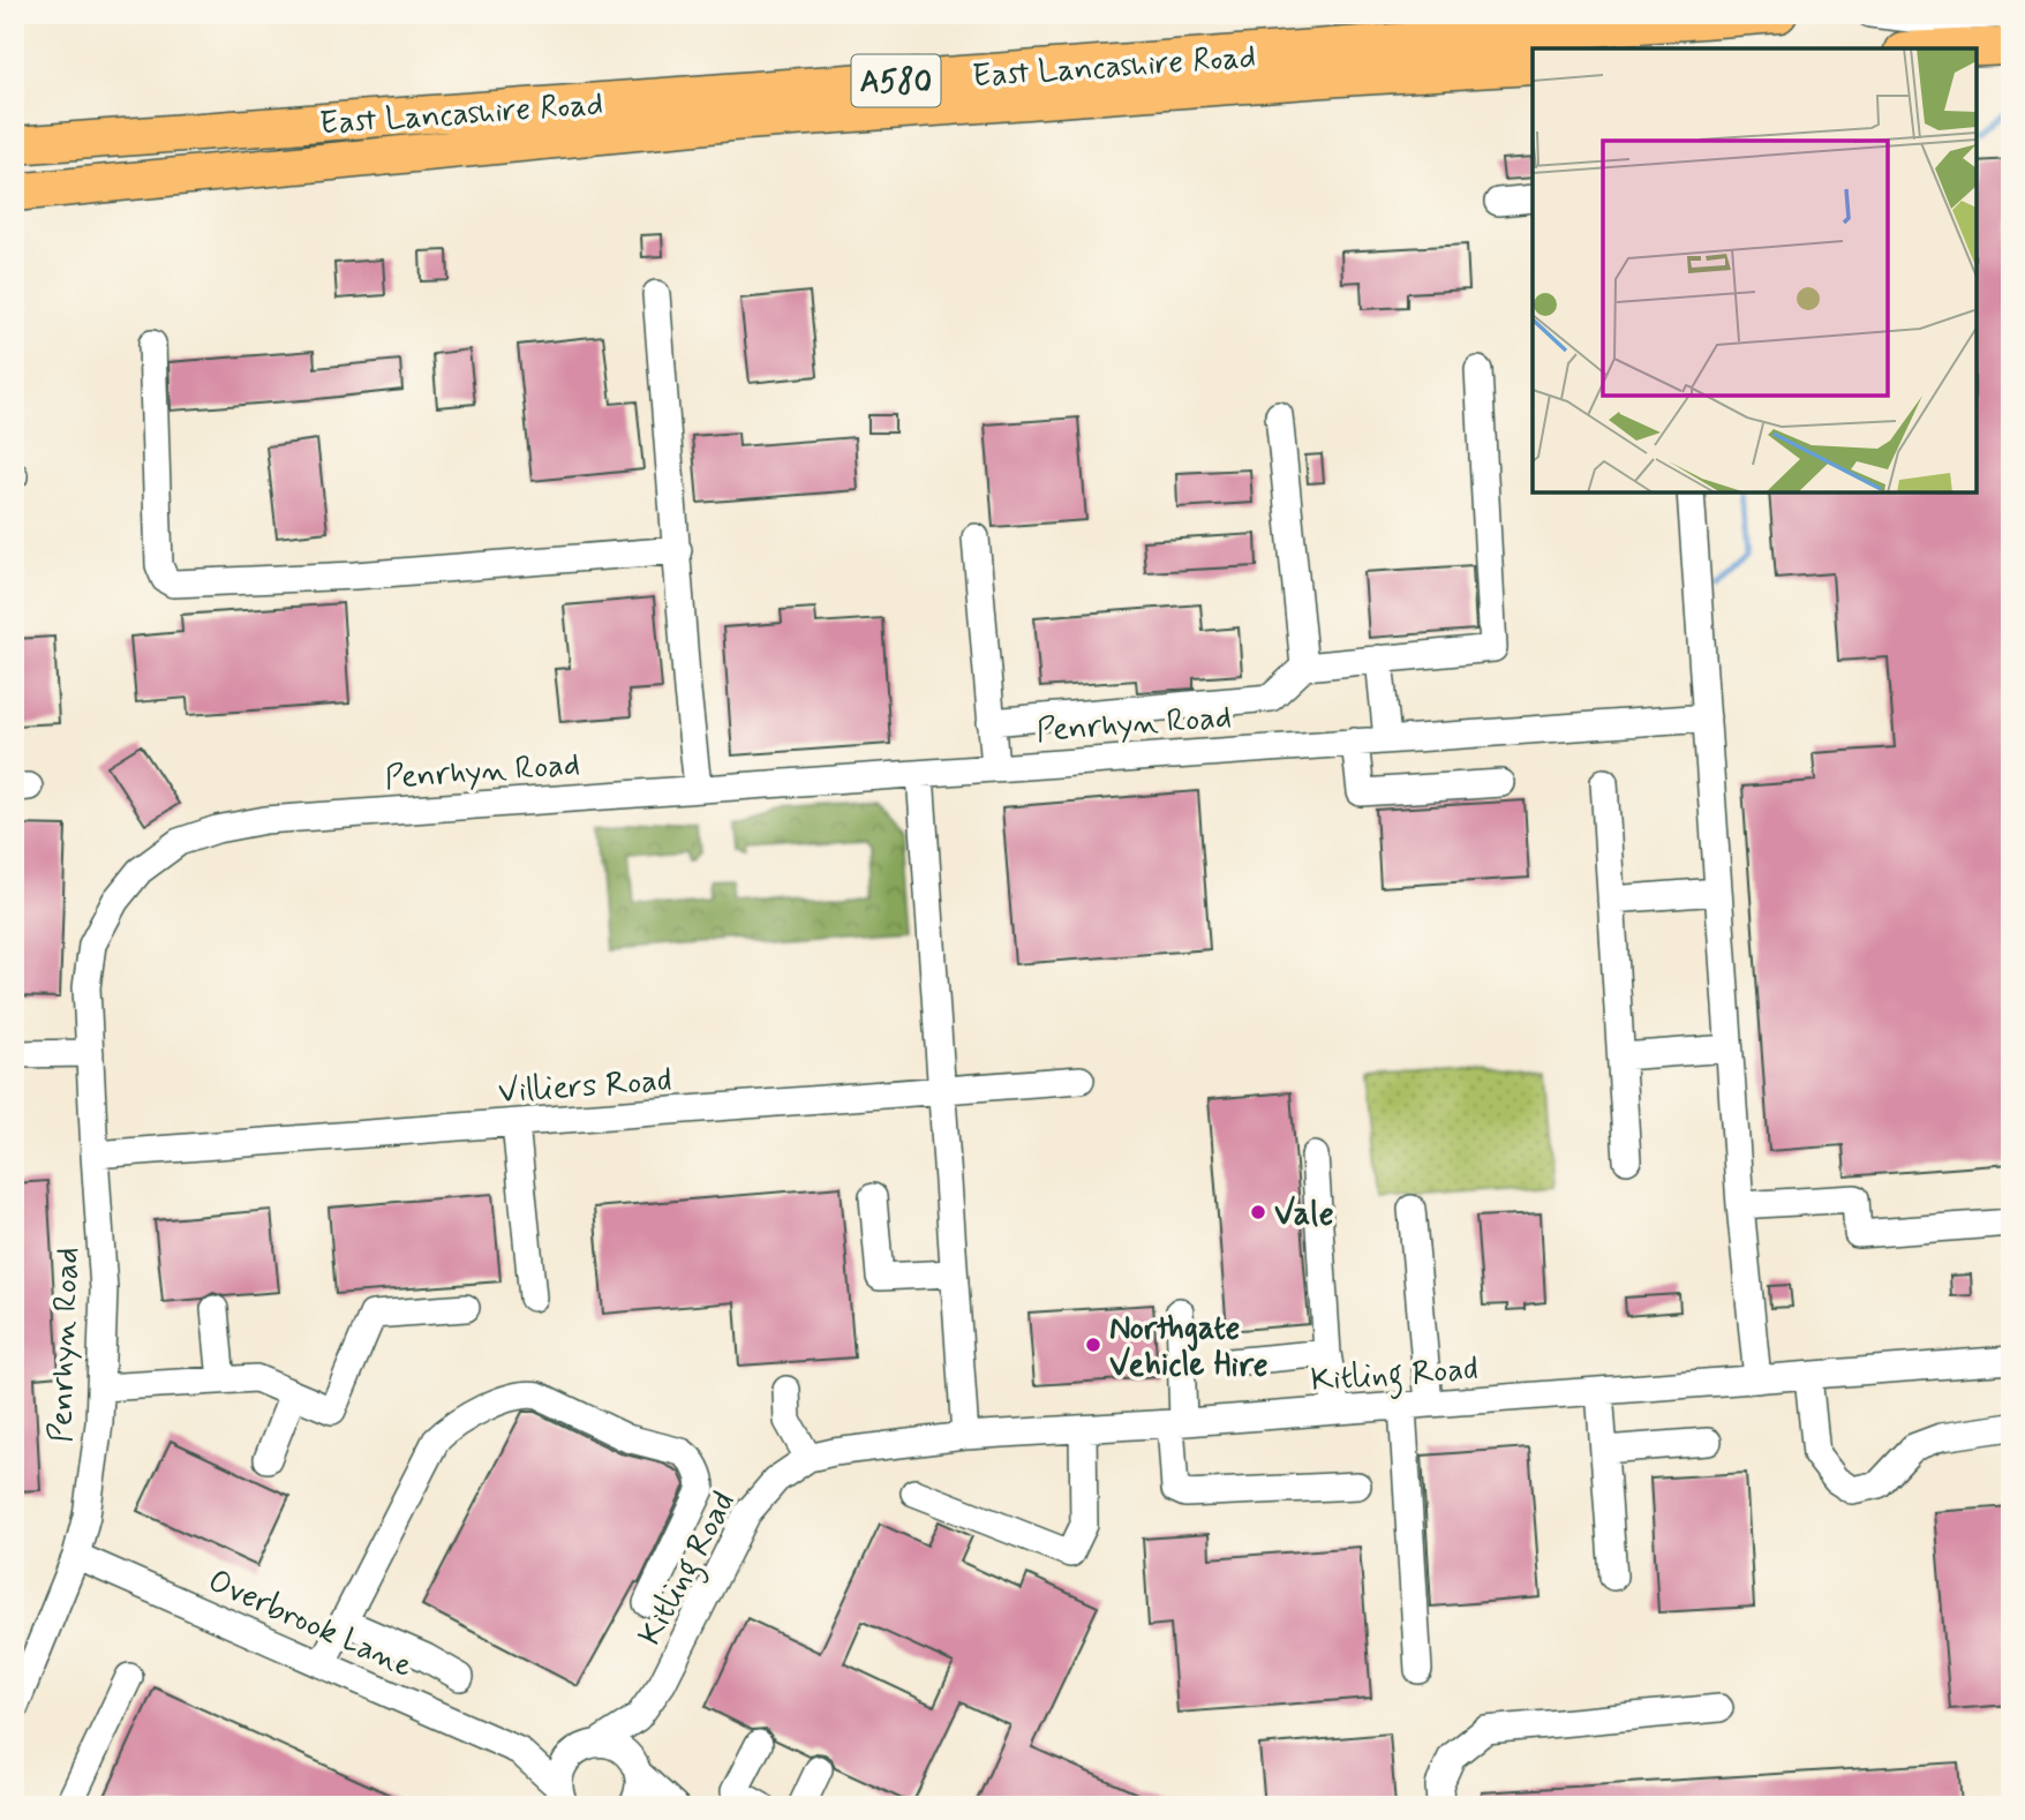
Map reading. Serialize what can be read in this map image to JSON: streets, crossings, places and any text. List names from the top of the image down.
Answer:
{
  "streets": {
    "highway": ["East Lancashire Road", "A580"],
    "street": [
      "Penrhyn Road",
      "Villiers Road",
      "Kitling Road",
      "Overbrook Lane"
    ]
  },
  "crossings": [
    ["Penrhyn Road", "Villiers Road"],
    ["Penrhyn Road", "Overbrook Lane"],
    ["Kitling Road", "Overbrook Lane"]
  ],
  "places": ["Vale", "Northgate Vehicle Hire"]
}
